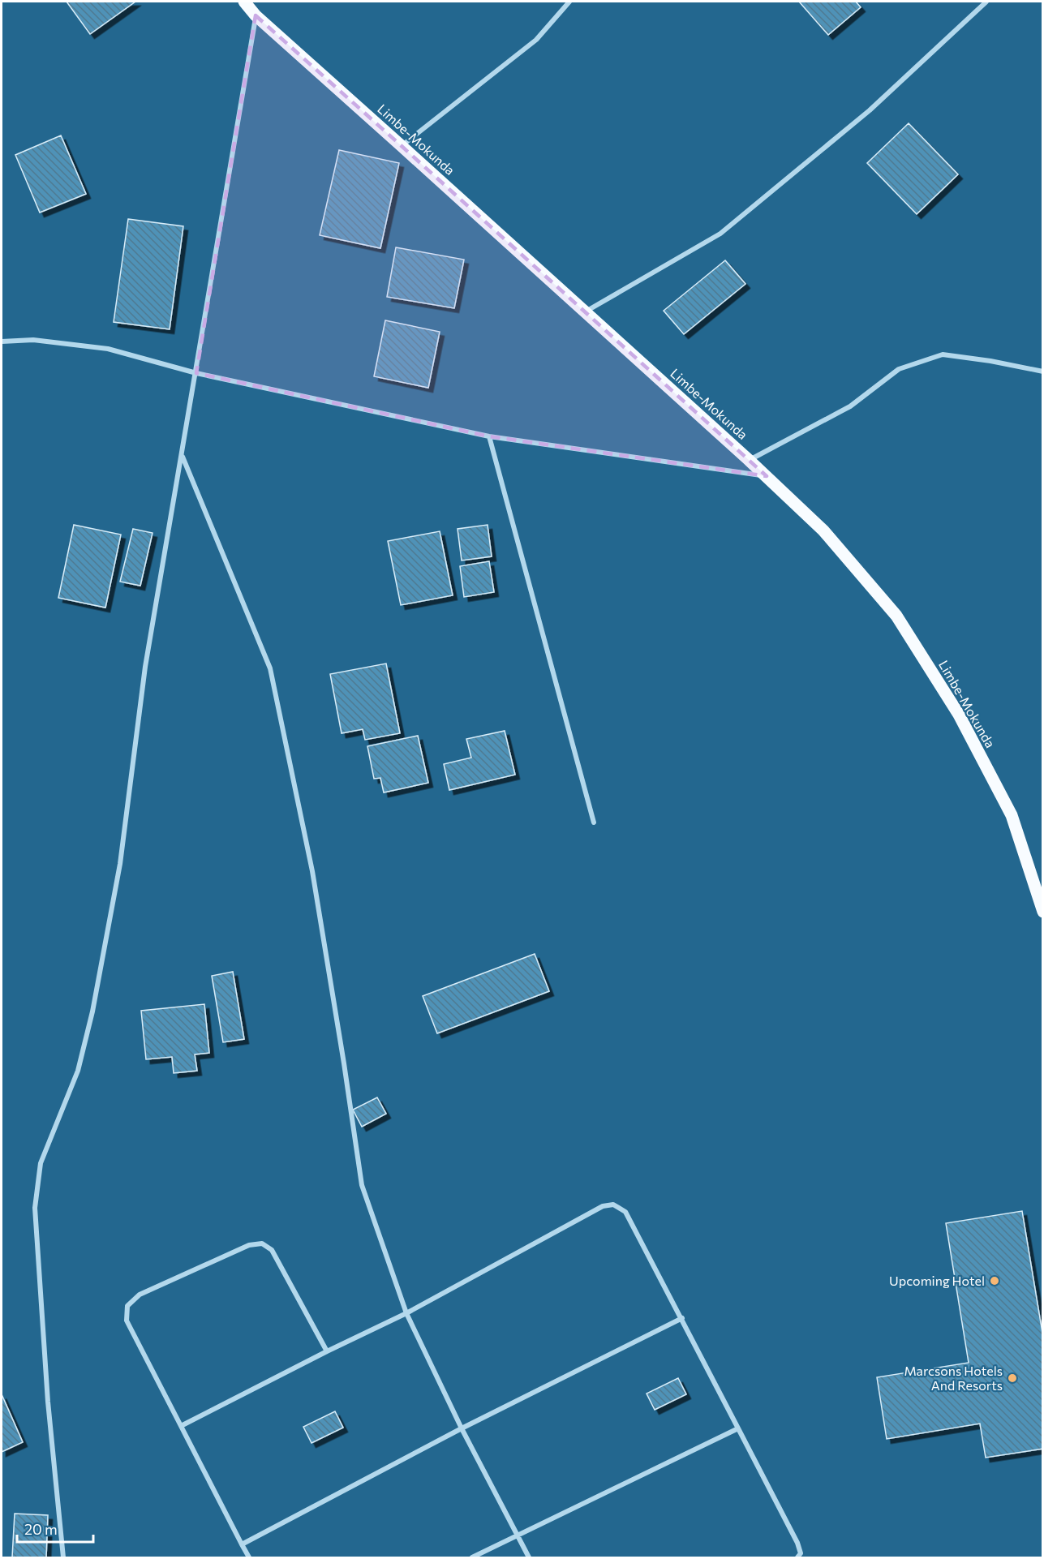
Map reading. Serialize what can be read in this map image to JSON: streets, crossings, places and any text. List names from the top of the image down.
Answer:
{
  "streets": {
    "main road": ["Limbe-Mokunda"]
  },
  "places": ["Upcoming Hotel", "Marcsons Hotels And Resorts"],
  "scale_bar": "20 m"
}
